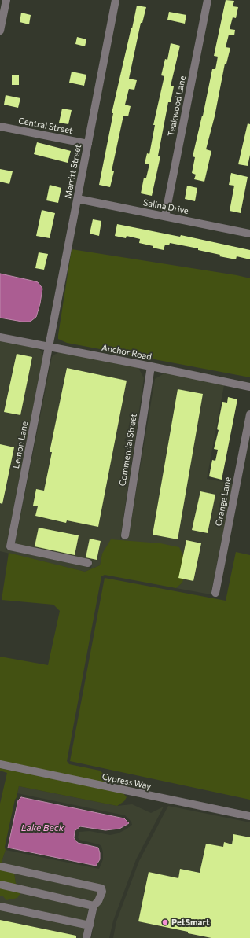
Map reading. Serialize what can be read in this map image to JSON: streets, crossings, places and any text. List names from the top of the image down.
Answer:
{
  "streets": {
    "street": [
      "Teakwood Lane",
      "Central Street",
      "Merritt Street",
      "Salina Drive",
      "Anchor Road",
      "Lemon Lane",
      "Commercial Street",
      "Orange Lane",
      "Cypress Way"
    ]
  },
  "crossings": [
    ["Teakwood Lane", "Salina Drive"],
    ["Central Street", "Merritt Street"],
    ["Merritt Street", "Salina Drive"],
    ["Merritt Street", "Anchor Road"],
    ["Merritt Street", "Lemon Lane"],
    ["Anchor Road", "Lemon Lane"],
    ["Anchor Road", "Commercial Street"]
  ],
  "water": ["Lake Beck"],
  "places": ["PetSmart"]
}
